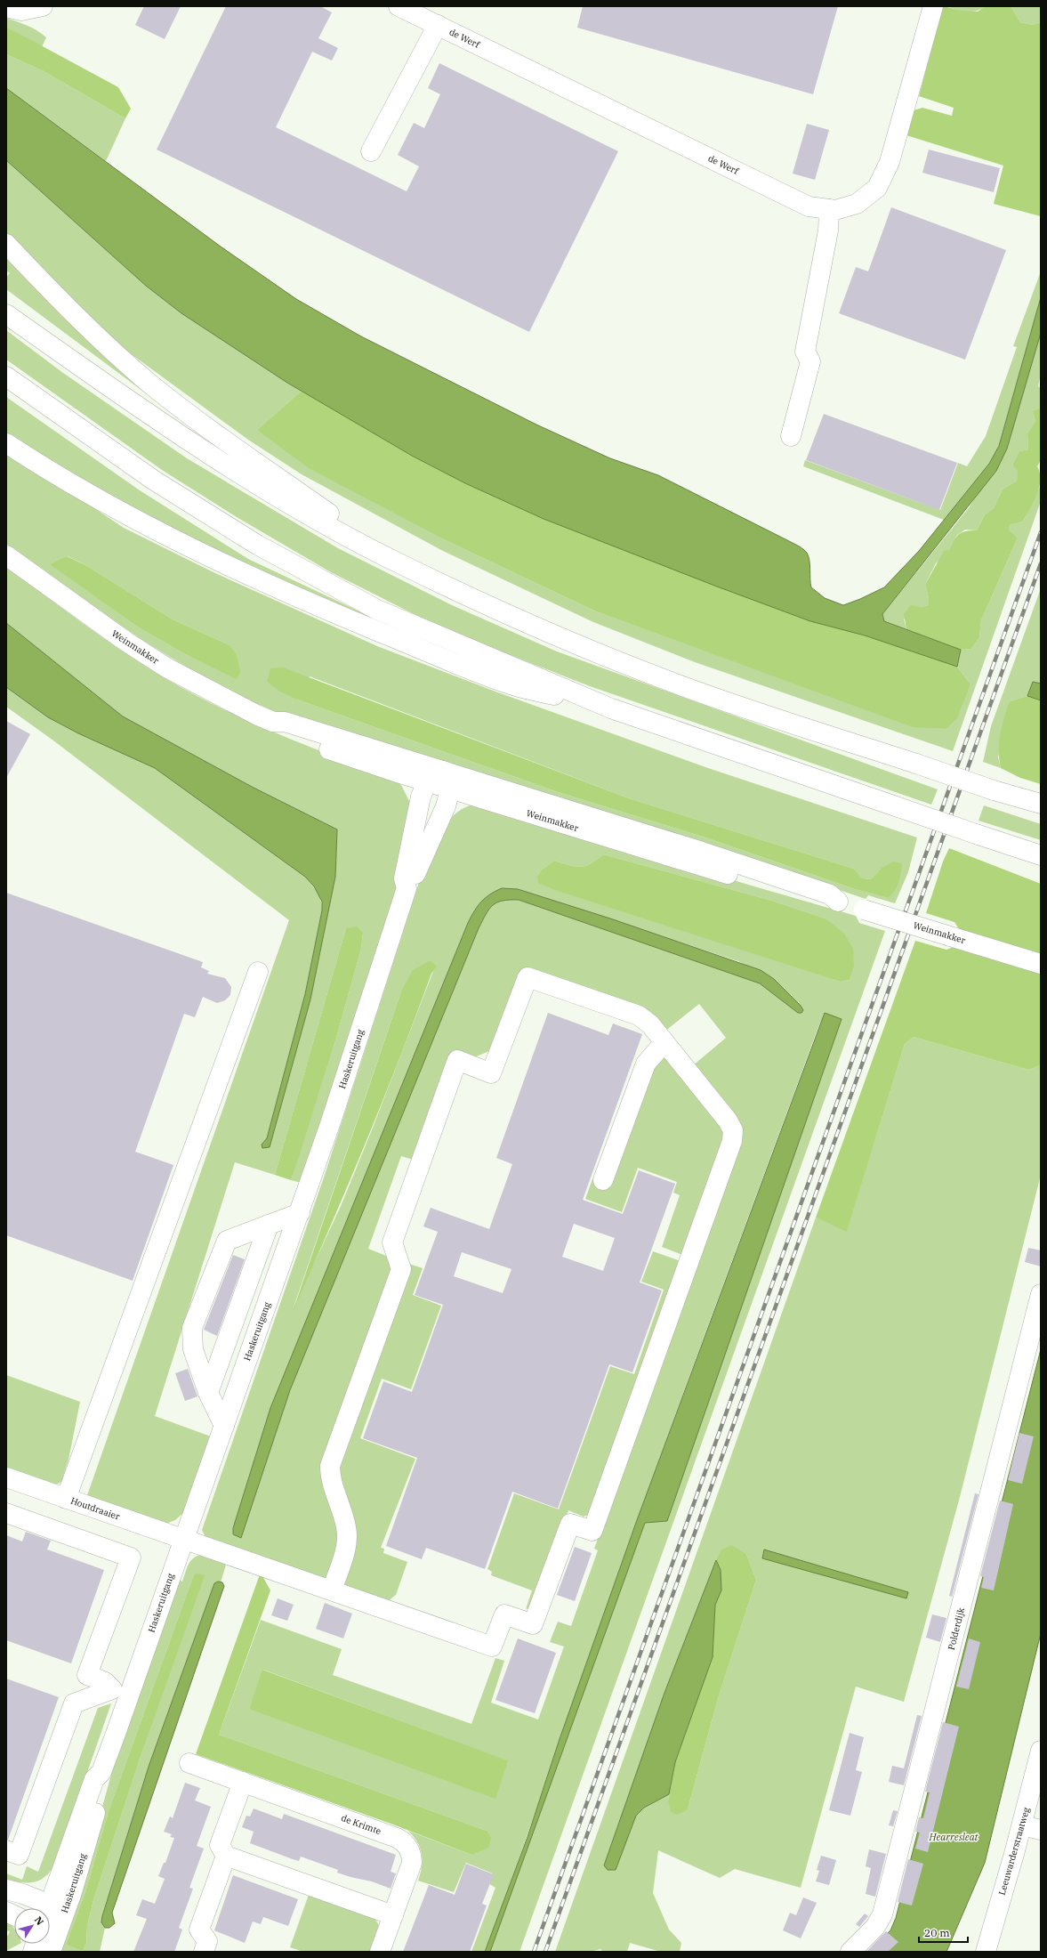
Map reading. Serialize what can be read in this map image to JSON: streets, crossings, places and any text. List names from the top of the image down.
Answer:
{
  "streets": {
    "main road": [
      "de Werf",
      "Weinmakker",
      "Haskeruitgang",
      "Houtdraaier",
      "Polderdijk",
      "de Krimte",
      "Leeuwarderstraatweg"
    ]
  },
  "crossings": [
    ["Weinmakker", "Haskeruitgang"],
    ["Haskeruitgang", "Houtdraaier"]
  ],
  "water": ["Hearresleat"],
  "scale_bar": "20 m",
  "north": "top right"
}
